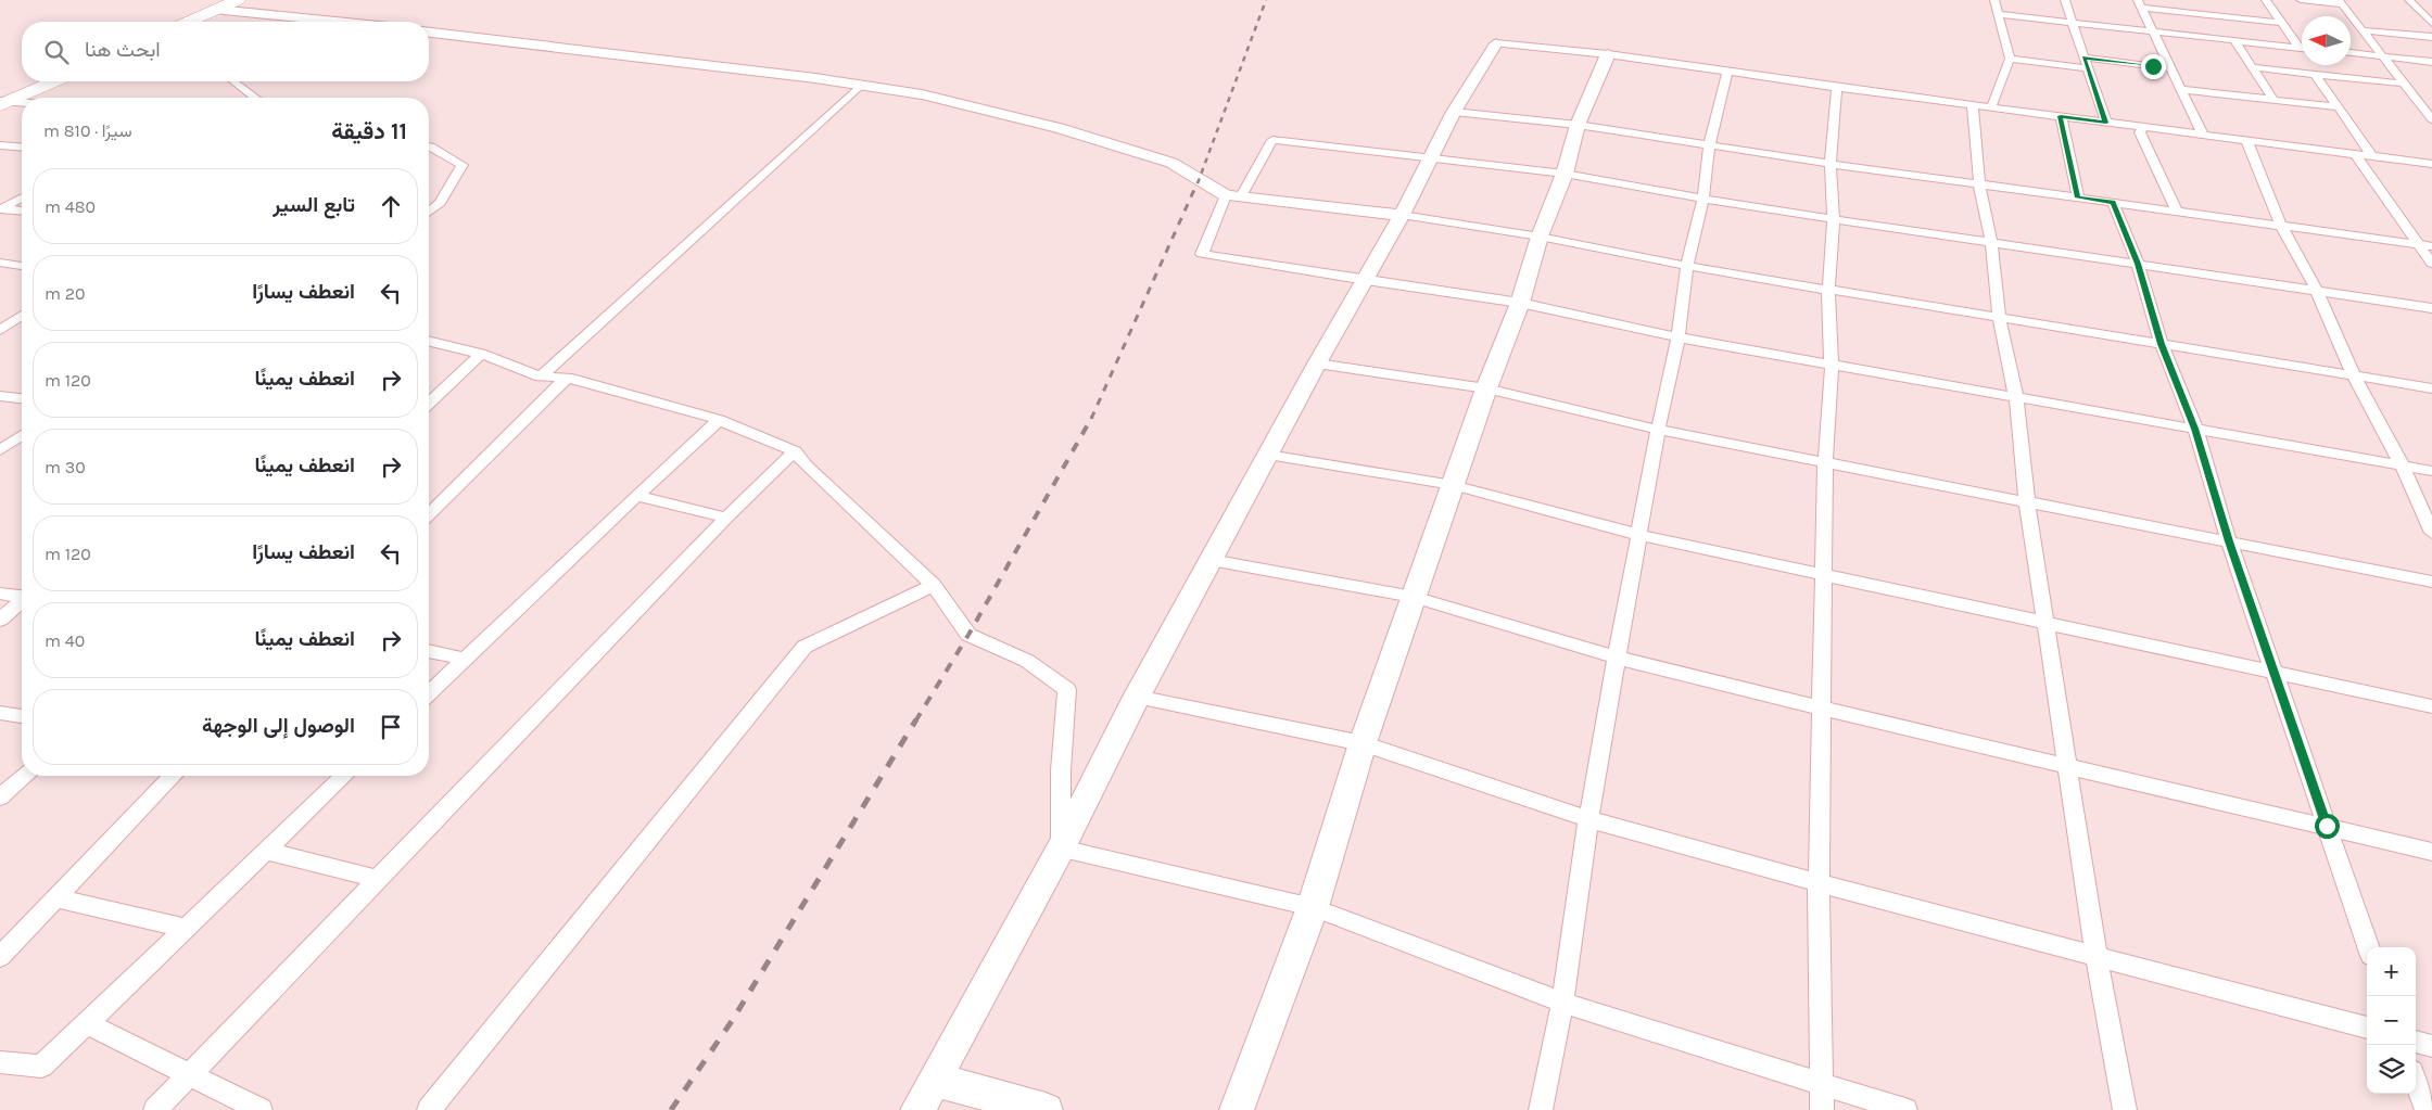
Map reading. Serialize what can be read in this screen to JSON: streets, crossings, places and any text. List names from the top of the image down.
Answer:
{
  "north": "left",
  "page": {
    "search": "ابحث هنا",
    "heading": ["11 دقيقة", "سيرًا · 810 m"],
    "list": [
      ["تابع السير", "480 m"],
      ["انعطف يسارًا", "20 m"],
      ["انعطف يمينًا", "120 m"],
      ["انعطف يمينًا", "30 m"],
      ["انعطف يسارًا", "120 m"],
      ["انعطف يمينًا", "40 m"],
      "الوصول إلى الوجهة"
    ],
    "map_buttons": ["+", "−"]
  }
}
